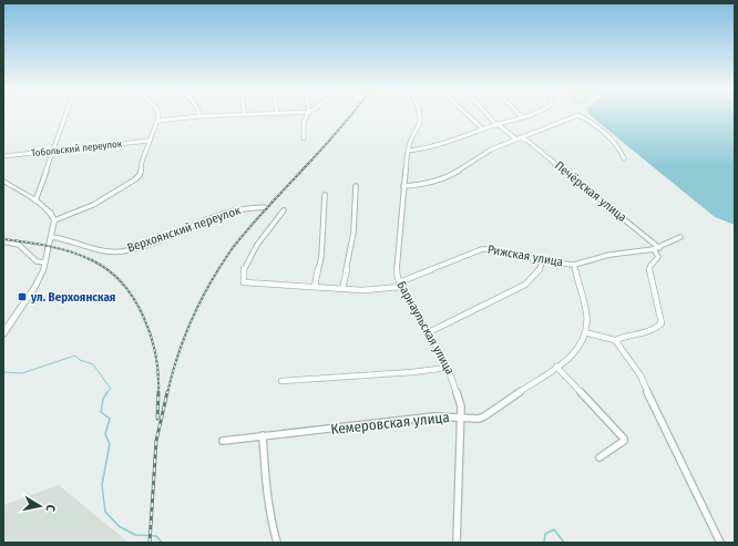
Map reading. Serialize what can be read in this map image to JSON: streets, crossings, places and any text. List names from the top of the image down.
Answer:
{
  "streets": {
    "street": [
      "Тобольский переулок",
      "Печёрская улица",
      "Верхоянский переулок",
      "Рижская улица",
      "Барнаульская улица",
      "Кемеровская улица"
    ]
  },
  "crossings": [
    ["Печёрская улица", "Рижская улица"],
    ["Рижская улица", "Барнаульская улица"],
    ["Барнаульская улица", "Кемеровская улица"]
  ],
  "places": {
    "transit": ["ул. Верхоянская"]
  },
  "north": "right"
}
